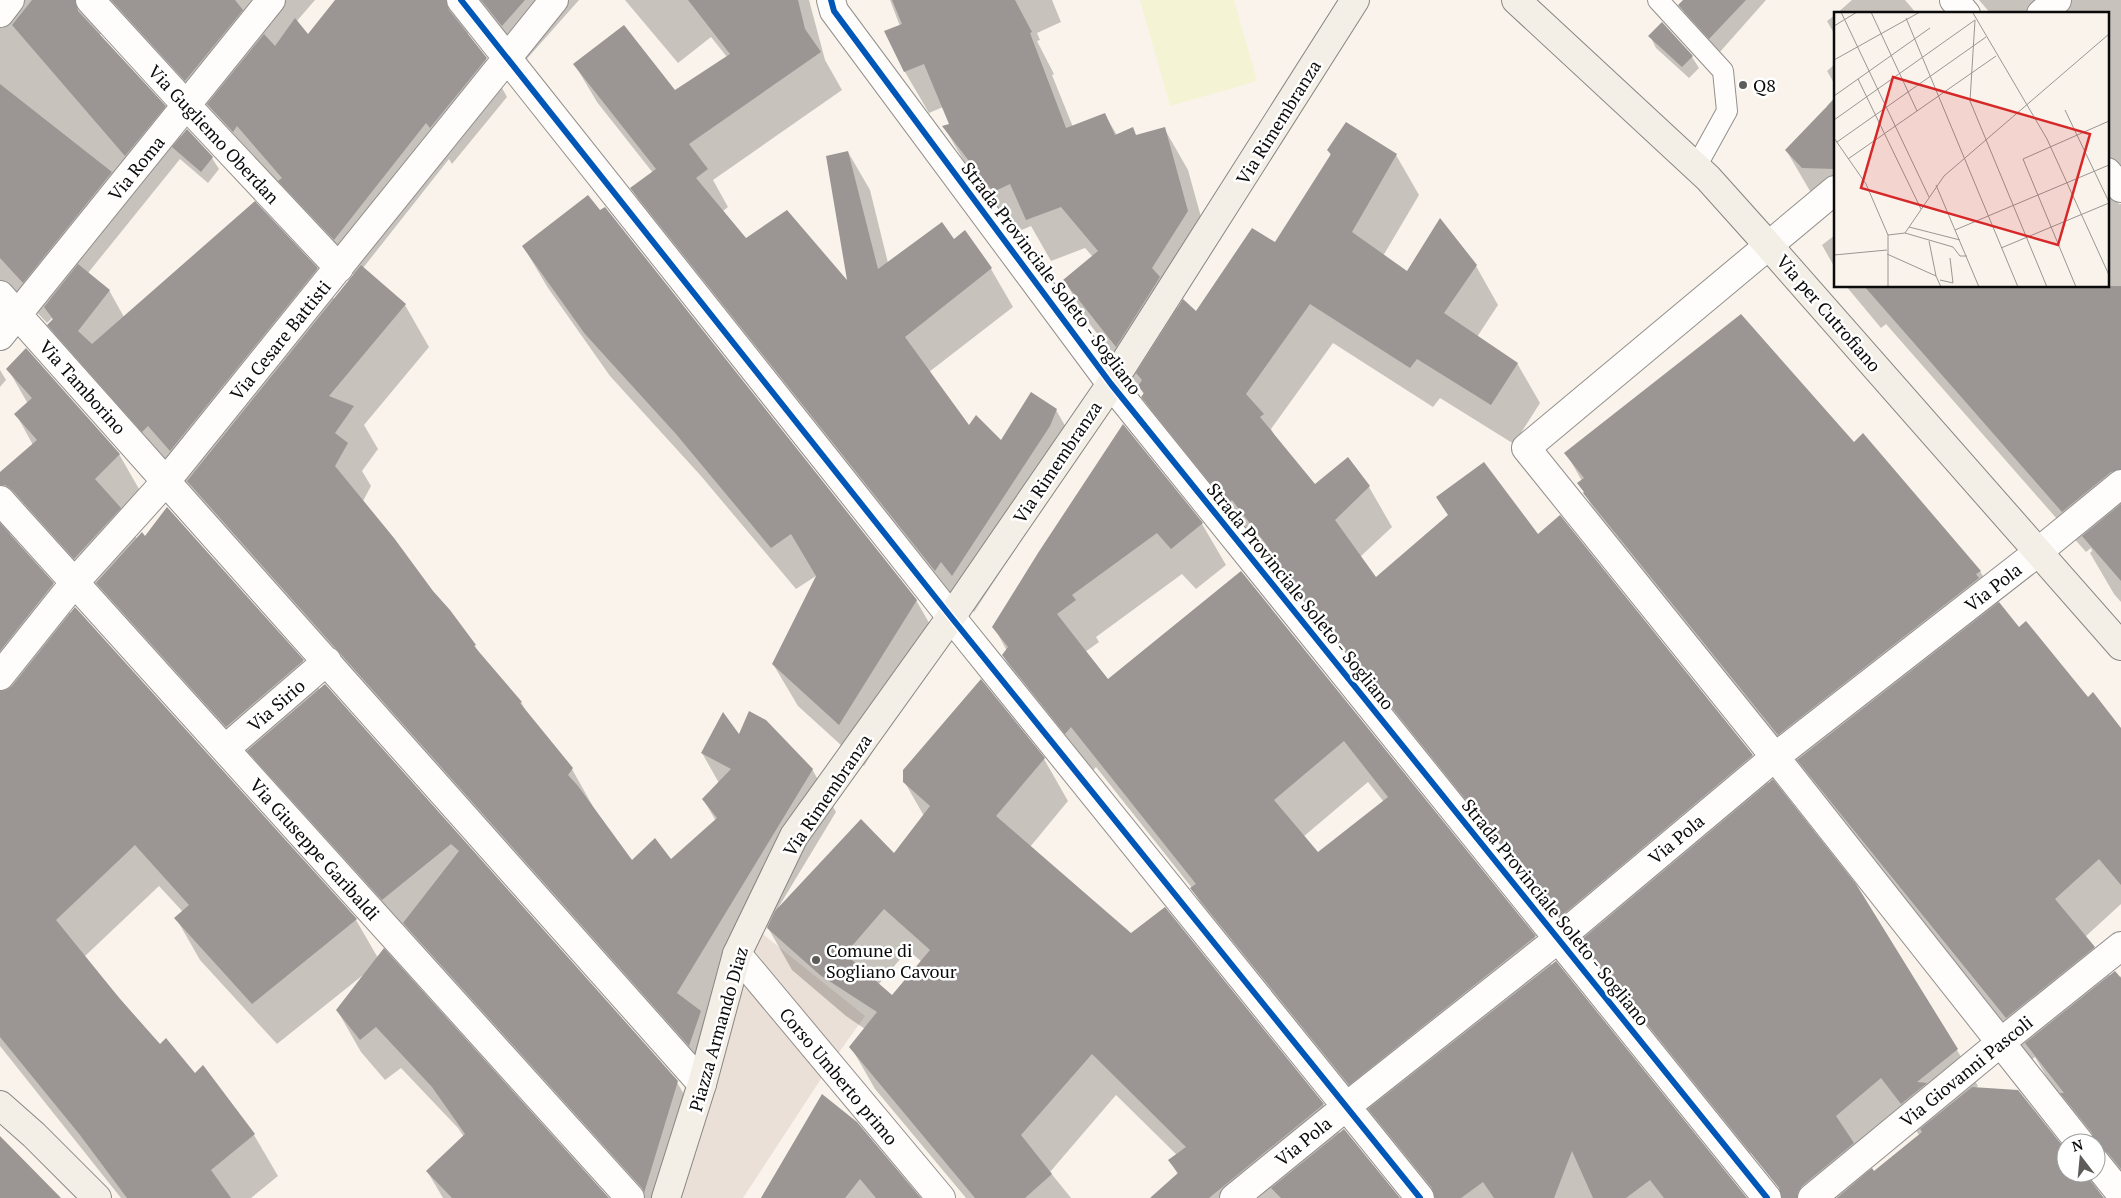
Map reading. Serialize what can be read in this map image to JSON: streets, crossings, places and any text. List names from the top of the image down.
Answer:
{
  "streets": {
    "street": [
      "Via Rimembranza",
      "Via Gugliemo Oberdan",
      "Via Roma",
      "Strada Provinciale Soleto - Sogliano",
      "Via per Cutrofiano",
      "Via Cesare Battisti",
      "Via Tamborino",
      "Via Pola",
      "Via Sirio",
      "Via Giuseppe Garibaldi",
      "Piazza Armando Diaz",
      "Via Giovanni Pascoli",
      "Corso Umberto primo"
    ]
  },
  "crossings": [
    ["Via Rimembranza", "Strada Provinciale Soleto - Sogliano"],
    ["Via Rimembranza", "Piazza Armando Diaz"],
    ["Via Gugliemo Oberdan", "Via Roma"],
    ["Via Gugliemo Oberdan", "Via Cesare Battisti"],
    ["Via Roma", "Via Tamborino"],
    ["Strada Provinciale Soleto - Sogliano", "Via Pola"],
    ["Via per Cutrofiano", "Via Pola"],
    ["Via Cesare Battisti", "Via Tamborino"],
    ["Via Cesare Battisti", "Via Giuseppe Garibaldi"],
    ["Via Tamborino", "Via Sirio"],
    ["Via Tamborino", "Piazza Armando Diaz"],
    ["Via Sirio", "Via Giuseppe Garibaldi"],
    ["Piazza Armando Diaz", "Corso Umberto primo"]
  ],
  "places": ["Q8", "Comune di Sogliano Cavour"],
  "north": "top"
}
